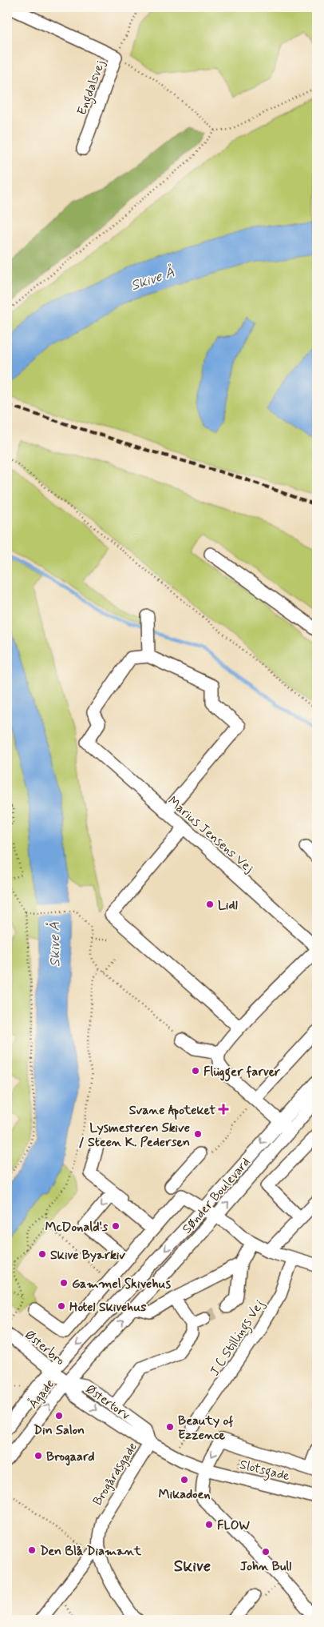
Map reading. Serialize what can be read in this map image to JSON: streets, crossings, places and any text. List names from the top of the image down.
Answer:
{
  "streets": {
    "street": [
      "Engdalsvej",
      "Marius Jensens Vej",
      "Sønder Boulevard",
      "J C Stillings Vej",
      "Østerbro",
      "Ågade",
      "Østertorv",
      "Slotsgade",
      "Brogårdsgade"
    ]
  },
  "crossings": [
    ["Sønder Boulevard", "Østerbro"],
    ["Sønder Boulevard", "Ågade"],
    ["Sønder Boulevard", "Østertorv"],
    ["Østerbro", "Ågade"],
    ["Østerbro", "Østertorv"],
    ["Ågade", "Østertorv"],
    ["Østertorv", "Slotsgade"],
    ["Østertorv", "Brogårdsgade"]
  ],
  "districts": ["Skive"],
  "water": ["Skive Å"],
  "places": {
    "other": [
      "Lidl",
      "Flügger farver",
      "Lysmesteren Skive / Steen K. Pedersen",
      "McDonald's",
      "Skive Byarkiv",
      "Gammel Skivehus",
      "Hotel Skivehus",
      "Din Salon",
      "Beauty of Ezzence",
      "Brogaard",
      "Mikadoen",
      "FLOW",
      "Den Blå Diamant",
      "John Bull"
    ],
    "health": ["Svane Apoteket"]
  }
}
